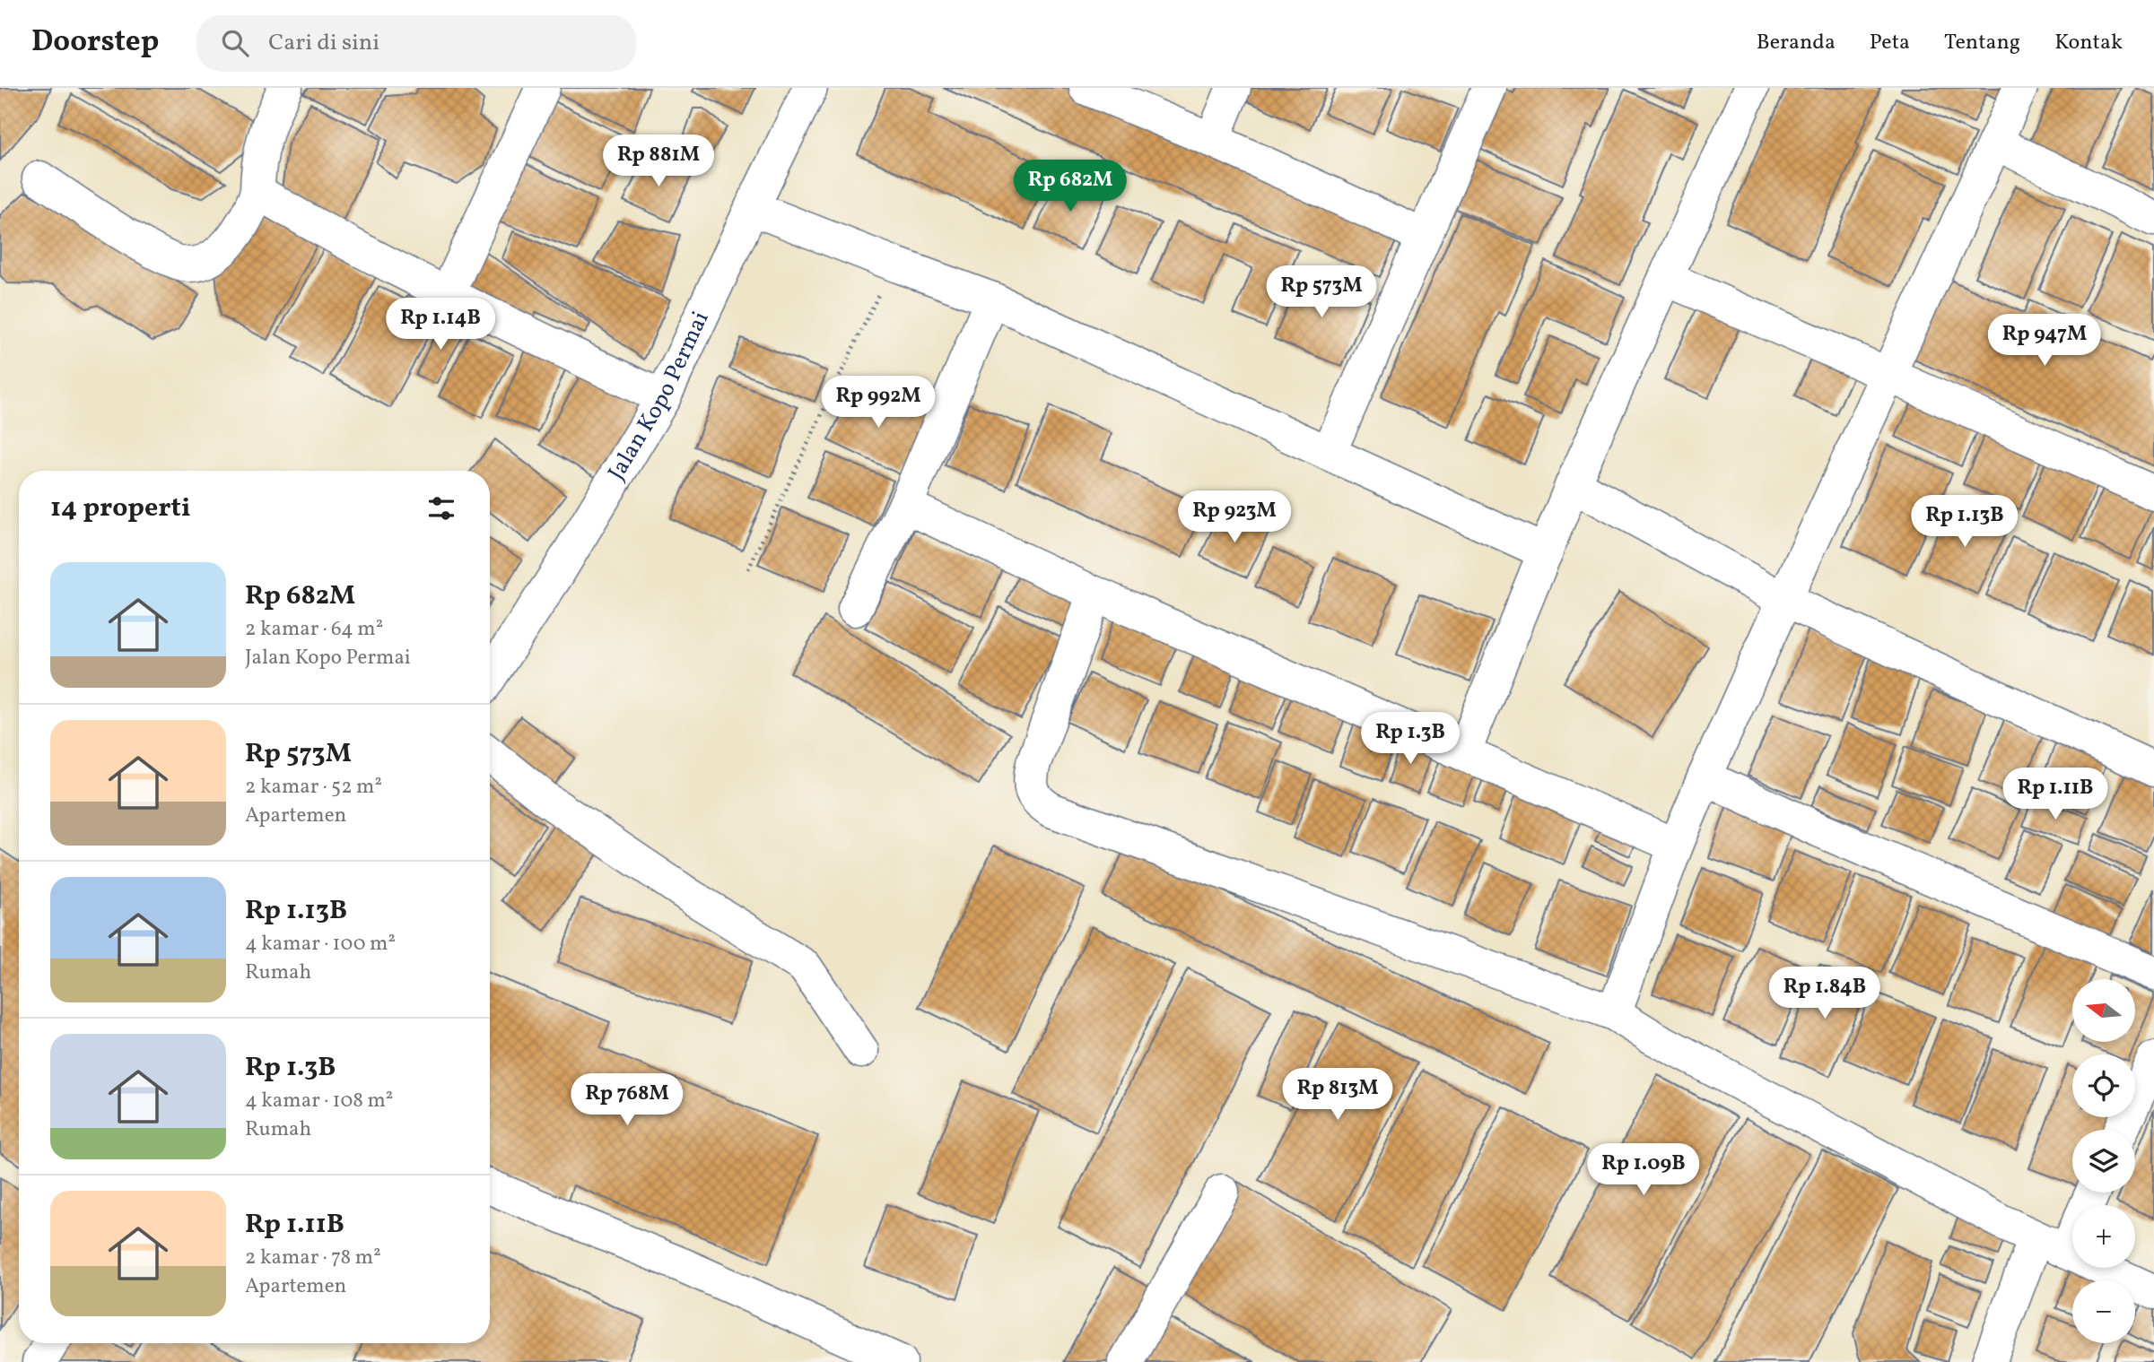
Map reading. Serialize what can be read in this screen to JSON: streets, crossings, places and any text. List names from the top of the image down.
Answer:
{
  "streets": {
    "street": ["Jalan Kopo Permai"]
  },
  "north": "left",
  "page": {
    "header": "Doorstep",
    "search": "Cari di sini",
    "nav": [
      "Beranda",
      "Peta",
      "Tentang",
      "Kontak"
    ],
    "price": [
      "Rp 881M",
      "Rp 682M",
      "Rp 573M",
      "Rp 1.14B",
      "Rp 947M",
      "Rp 992M",
      "Rp 923M",
      "Rp 1.13B",
      "Rp 1.3B",
      "Rp 1.11B",
      "Rp 1.84B",
      "Rp 813M",
      "Rp 768M",
      "Rp 1.09B"
    ],
    "heading": "14 properti",
    "list": [
      {
        "name": "Rp 682M",
        "note": "2 kamar · 64 m² · Jalan Kopo Permai"
      },
      {
        "name": "Rp 573M",
        "note": "2 kamar · 52 m² · Apartemen"
      },
      {
        "name": "Rp 1.13B",
        "note": "4 kamar · 100 m² · Rumah"
      },
      {
        "name": "Rp 1.3B",
        "note": "4 kamar · 108 m² · Rumah"
      },
      {
        "name": "Rp 1.11B",
        "note": "2 kamar · 78 m² · Apartemen"
      }
    ],
    "map_buttons": ["+", "−"]
  }
}
